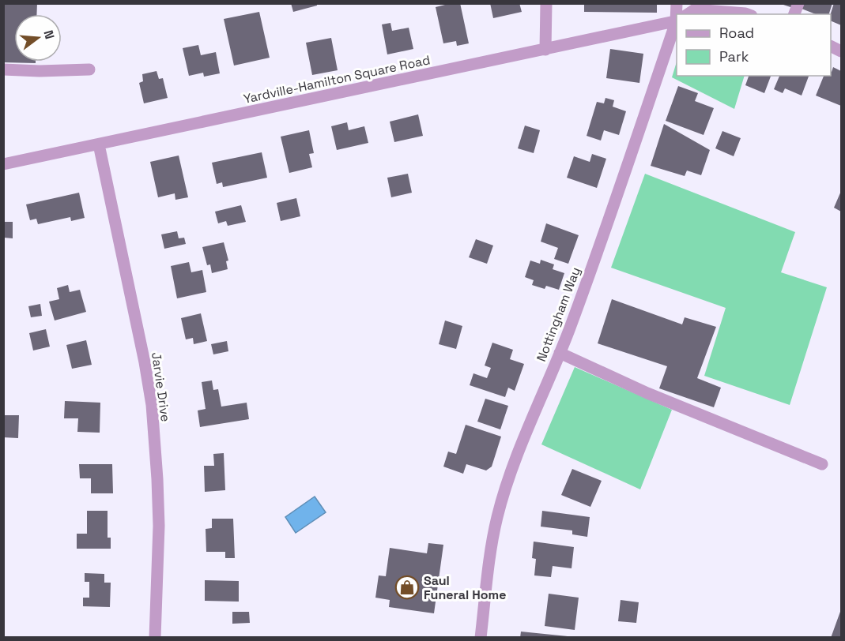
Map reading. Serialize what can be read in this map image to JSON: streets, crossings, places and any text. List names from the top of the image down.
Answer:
{
  "streets": {
    "street": ["Yardville-Hamilton Square Road", "Nottingham Way", "Jarvie Drive"]
  },
  "crossings": [
    ["Yardville-Hamilton Square Road", "Jarvie Drive"]
  ],
  "places": {
    "shop": ["Saul Funeral Home"]
  },
  "legend": ["Road", "Park"],
  "north": "right"
}
